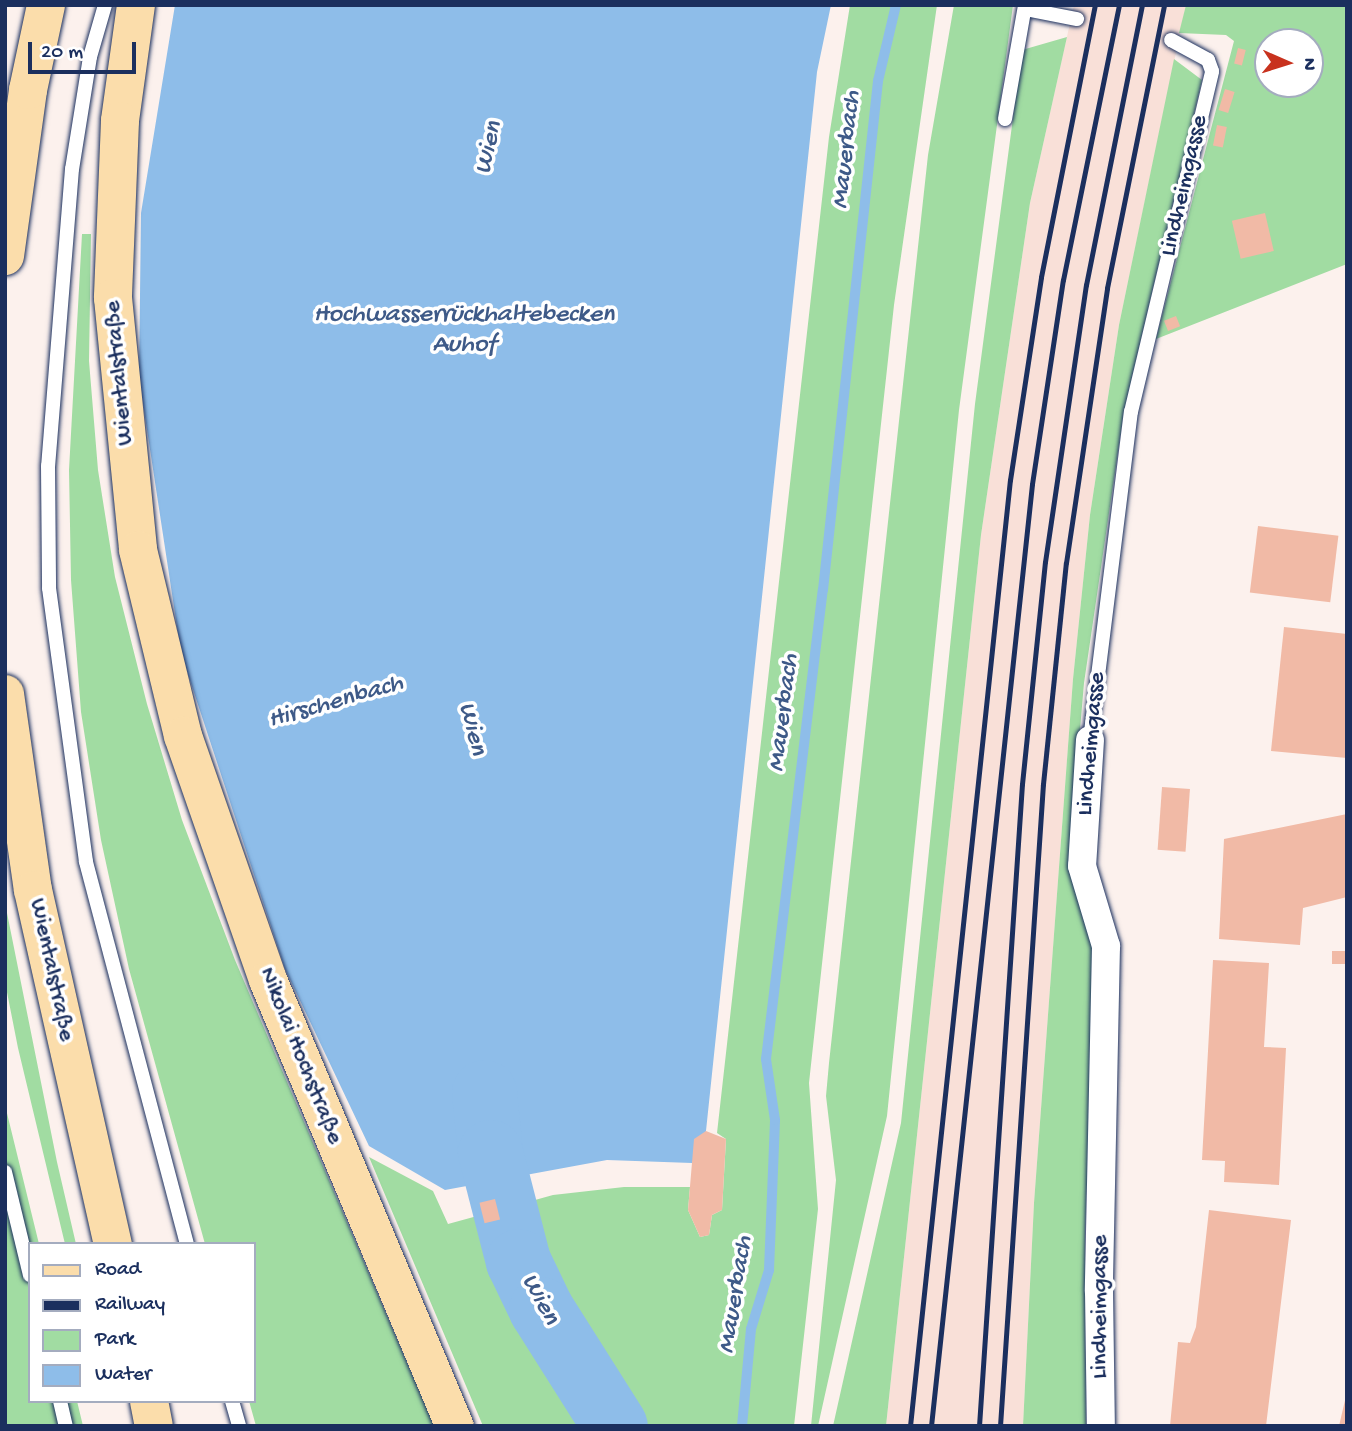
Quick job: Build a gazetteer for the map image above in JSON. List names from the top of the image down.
{
  "streets": {
    "main road": ["Wientalstraße", "Nikolai Hochstraße"],
    "street": ["Lindheimgasse"]
  },
  "crossings": [
    ["Wientalstraße", "Nikolai Hochstraße"]
  ],
  "water": [
    "Wien",
    "Mauerbach",
    "Hochwasserrückhaltebecken Auhof",
    "Hirschenbach"
  ],
  "legend": [
    "Road",
    "Railway",
    "Park",
    "Water"
  ],
  "scale_bar": "20 m",
  "north": "right"
}
